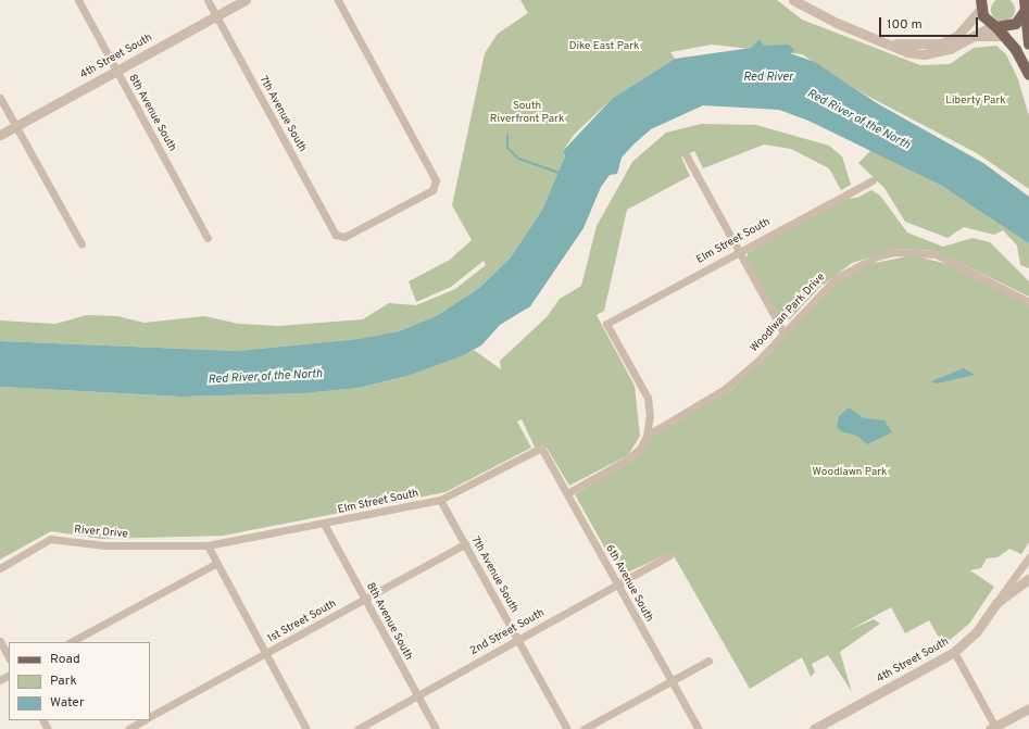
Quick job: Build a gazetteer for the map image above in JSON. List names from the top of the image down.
{
  "streets": {
    "street": [
      "4th Street South",
      "8th Avenue South",
      "7th Avenue South",
      "Elm Street South",
      "Woodlwan Park Drive",
      "River Drive",
      "6th Avenue South",
      "1st Street South",
      "2nd Street South"
    ]
  },
  "crossings": [
    ["4th Street South", "8th Avenue South"],
    ["4th Street South", "7th Avenue South"],
    ["8th Avenue South", "Elm Street South"],
    ["8th Avenue South", "1st Street South"],
    ["8th Avenue South", "2nd Street South"],
    ["7th Avenue South", "Elm Street South"],
    ["7th Avenue South", "1st Street South"],
    ["7th Avenue South", "2nd Street South"],
    ["Elm Street South", "Woodlwan Park Drive"],
    ["Elm Street South", "River Drive"],
    ["Elm Street South", "6th Avenue South"],
    ["6th Avenue South", "2nd Street South"]
  ],
  "water": ["Red River", "Red River of the North"],
  "parks": [
    "Dike East Park",
    "Liberty Park",
    "South Riverfront Park",
    "Woodlawn Park"
  ],
  "legend": ["Road", "Park", "Water"],
  "scale_bar": "100 m"
}
